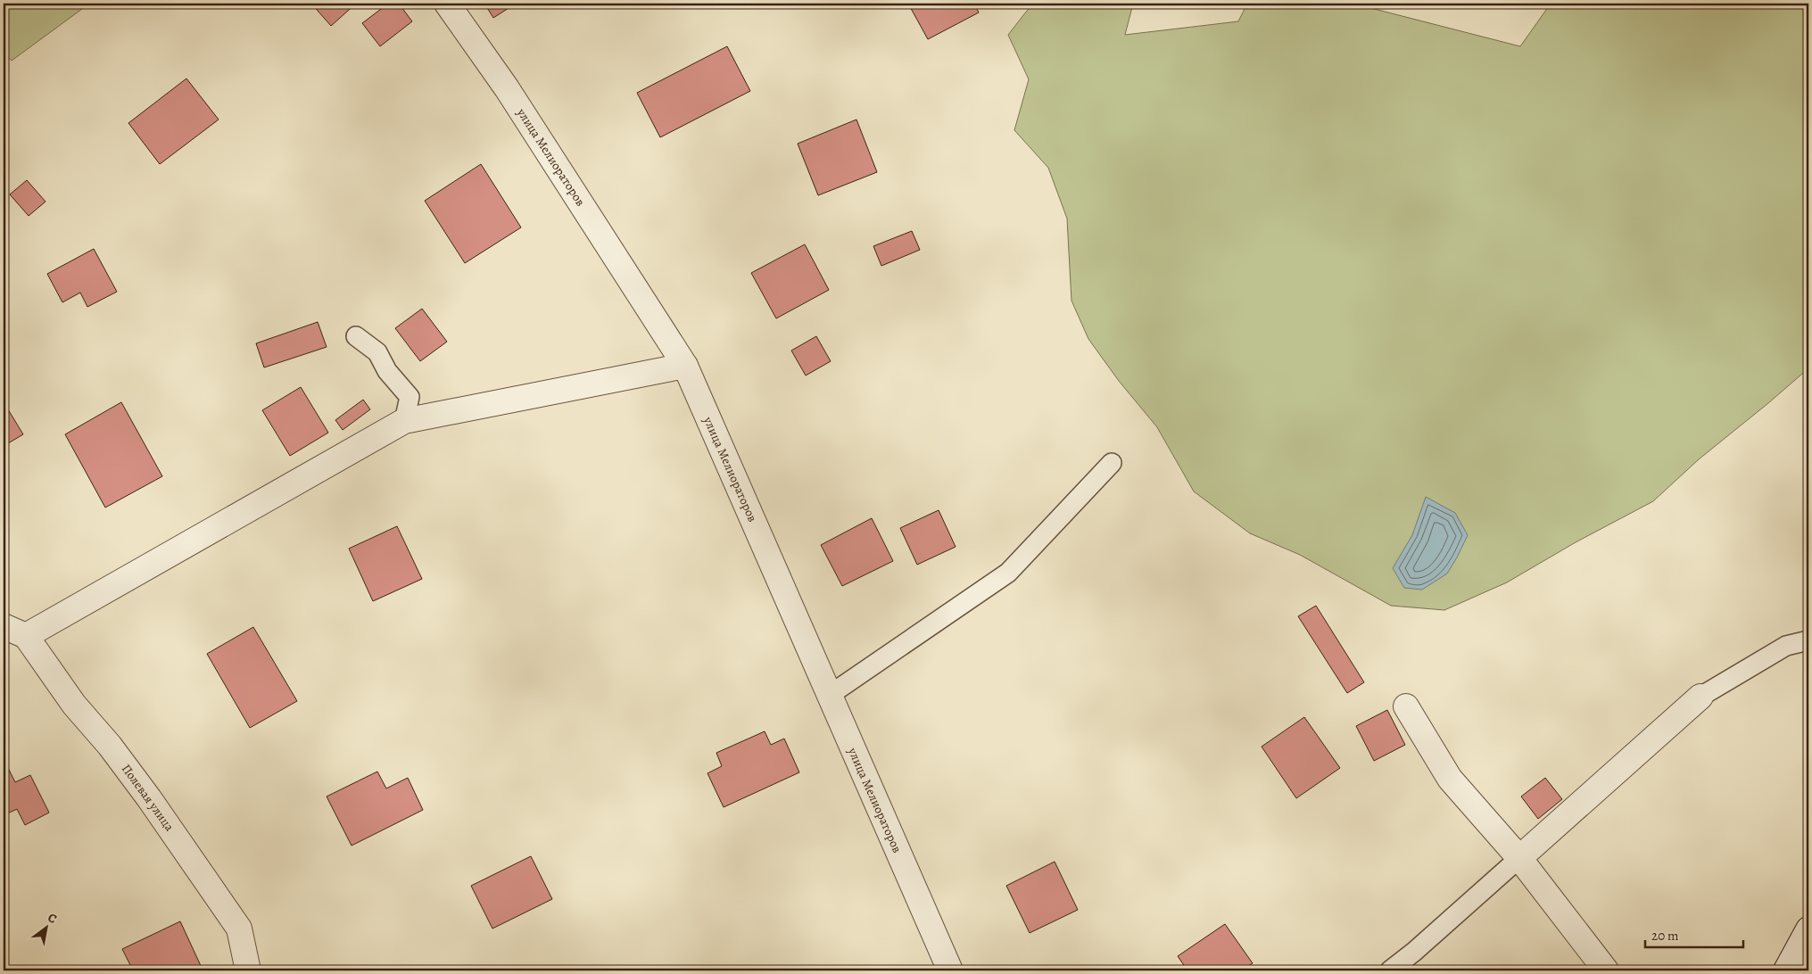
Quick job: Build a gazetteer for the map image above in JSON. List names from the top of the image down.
{
  "streets": {
    "street": ["улица Мелиораторов", "Полевая улица"]
  },
  "scale_bar": "20 m",
  "north": "top right"
}
